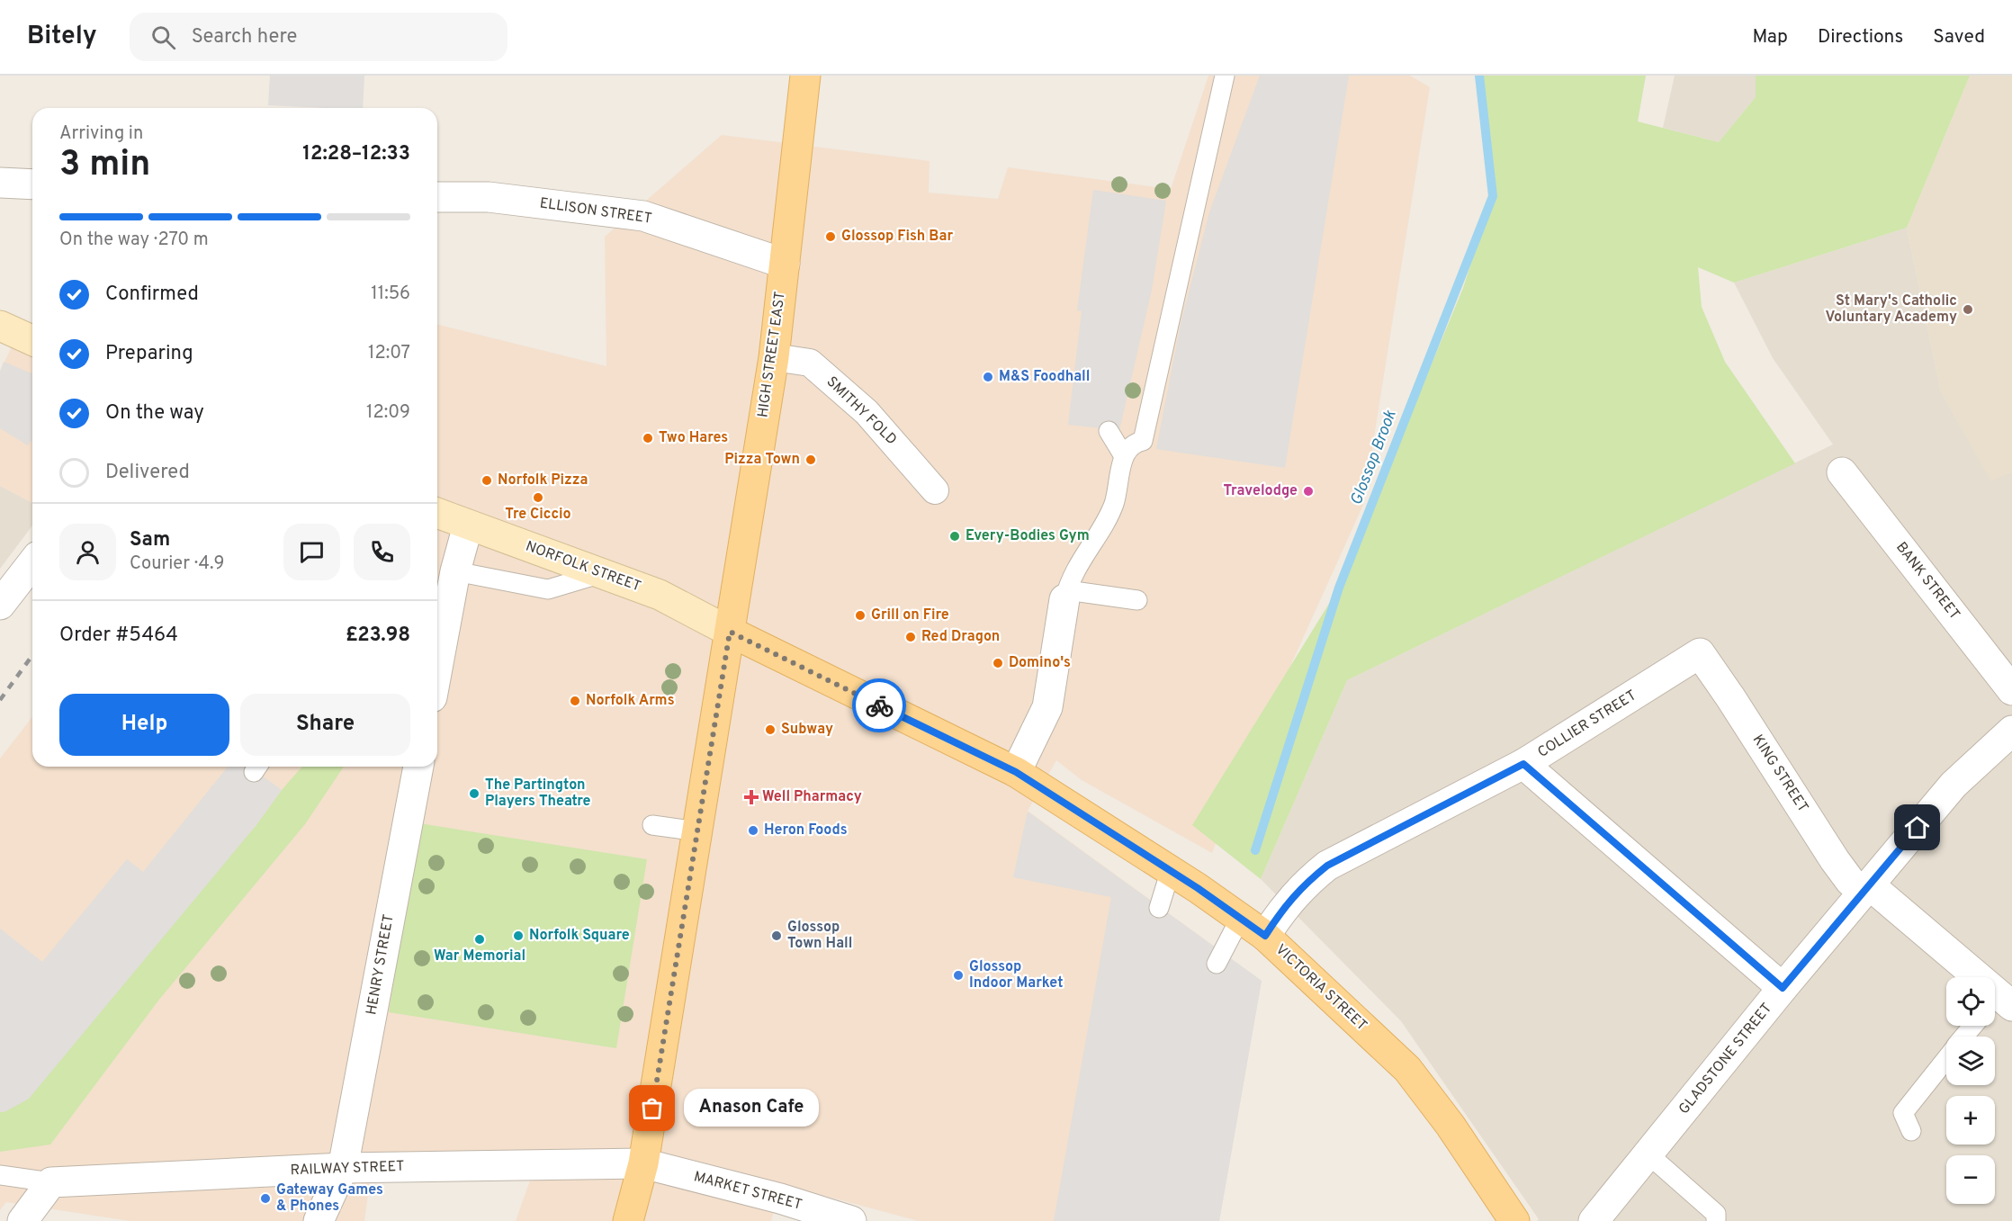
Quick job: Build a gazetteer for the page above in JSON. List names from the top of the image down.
{
  "streets": {
    "main road": ["HIGH STREET EAST", "NORFOLK STREET", "VICTORIA STREET"],
    "street": [
      "ELLISON STREET",
      "SMITHY FOLD",
      "BANK STREET",
      "COLLIER STREET",
      "KING STREET",
      "HENRY STREET",
      "GLADSTONE STREET",
      "RAILWAY STREET",
      "MARKET STREET"
    ]
  },
  "crossings": [
    ["ELLISON STREET", "HIGH STREET EAST"],
    ["HIGH STREET EAST", "SMITHY FOLD"],
    ["HIGH STREET EAST", "NORFOLK STREET"],
    ["HIGH STREET EAST", "VICTORIA STREET"],
    ["HIGH STREET EAST", "RAILWAY STREET"],
    ["HIGH STREET EAST", "MARKET STREET"],
    ["NORFOLK STREET", "VICTORIA STREET"],
    ["COLLIER STREET", "KING STREET"],
    ["COLLIER STREET", "VICTORIA STREET"],
    ["KING STREET", "GLADSTONE STREET"],
    ["HENRY STREET", "RAILWAY STREET"],
    ["RAILWAY STREET", "MARKET STREET"]
  ],
  "water": ["Glossop Brook"],
  "places": {
    "other": [
      "Glossop Fish Bar",
      "St Mary's Catholic Voluntary Academy",
      "M&S Foodhall",
      "Two Hares",
      "Pizza Town",
      "Norfolk Pizza",
      "Travelodge",
      "Tre Ciccio",
      "Every-Bodies Gym",
      "Grill on Fire",
      "Red Dragon",
      "Domino's",
      "Norfolk Arms",
      "Subway",
      "The Partington Players Theatre",
      "Heron Foods",
      "Norfolk Square",
      "Glossop Town Hall",
      "War Memorial",
      "Glossop Indoor Market",
      "Anason Cafe",
      "Gateway Games & Phones"
    ],
    "health": ["Well Pharmacy"]
  },
  "page": {
    "header": "Bitely",
    "search": "Search here",
    "nav": ["Map", "Directions", "Saved"],
    "heading": ["3 min", "Arriving in", "12:28–12:33"],
    "panel": [
      "Sam",
      "Courier · 4.9",
      "Order #5464",
      "£23.98"
    ],
    "bar": "On the way · 270 m",
    "list": [
      ["Confirmed", "11:56"],
      ["Preparing", "12:07"],
      ["On the way", "12:09"],
      "Delivered"
    ],
    "buttons": ["Help", "Share"],
    "map_buttons": ["+", "−"],
    "bubble": "Anason Cafe"
  }
}
